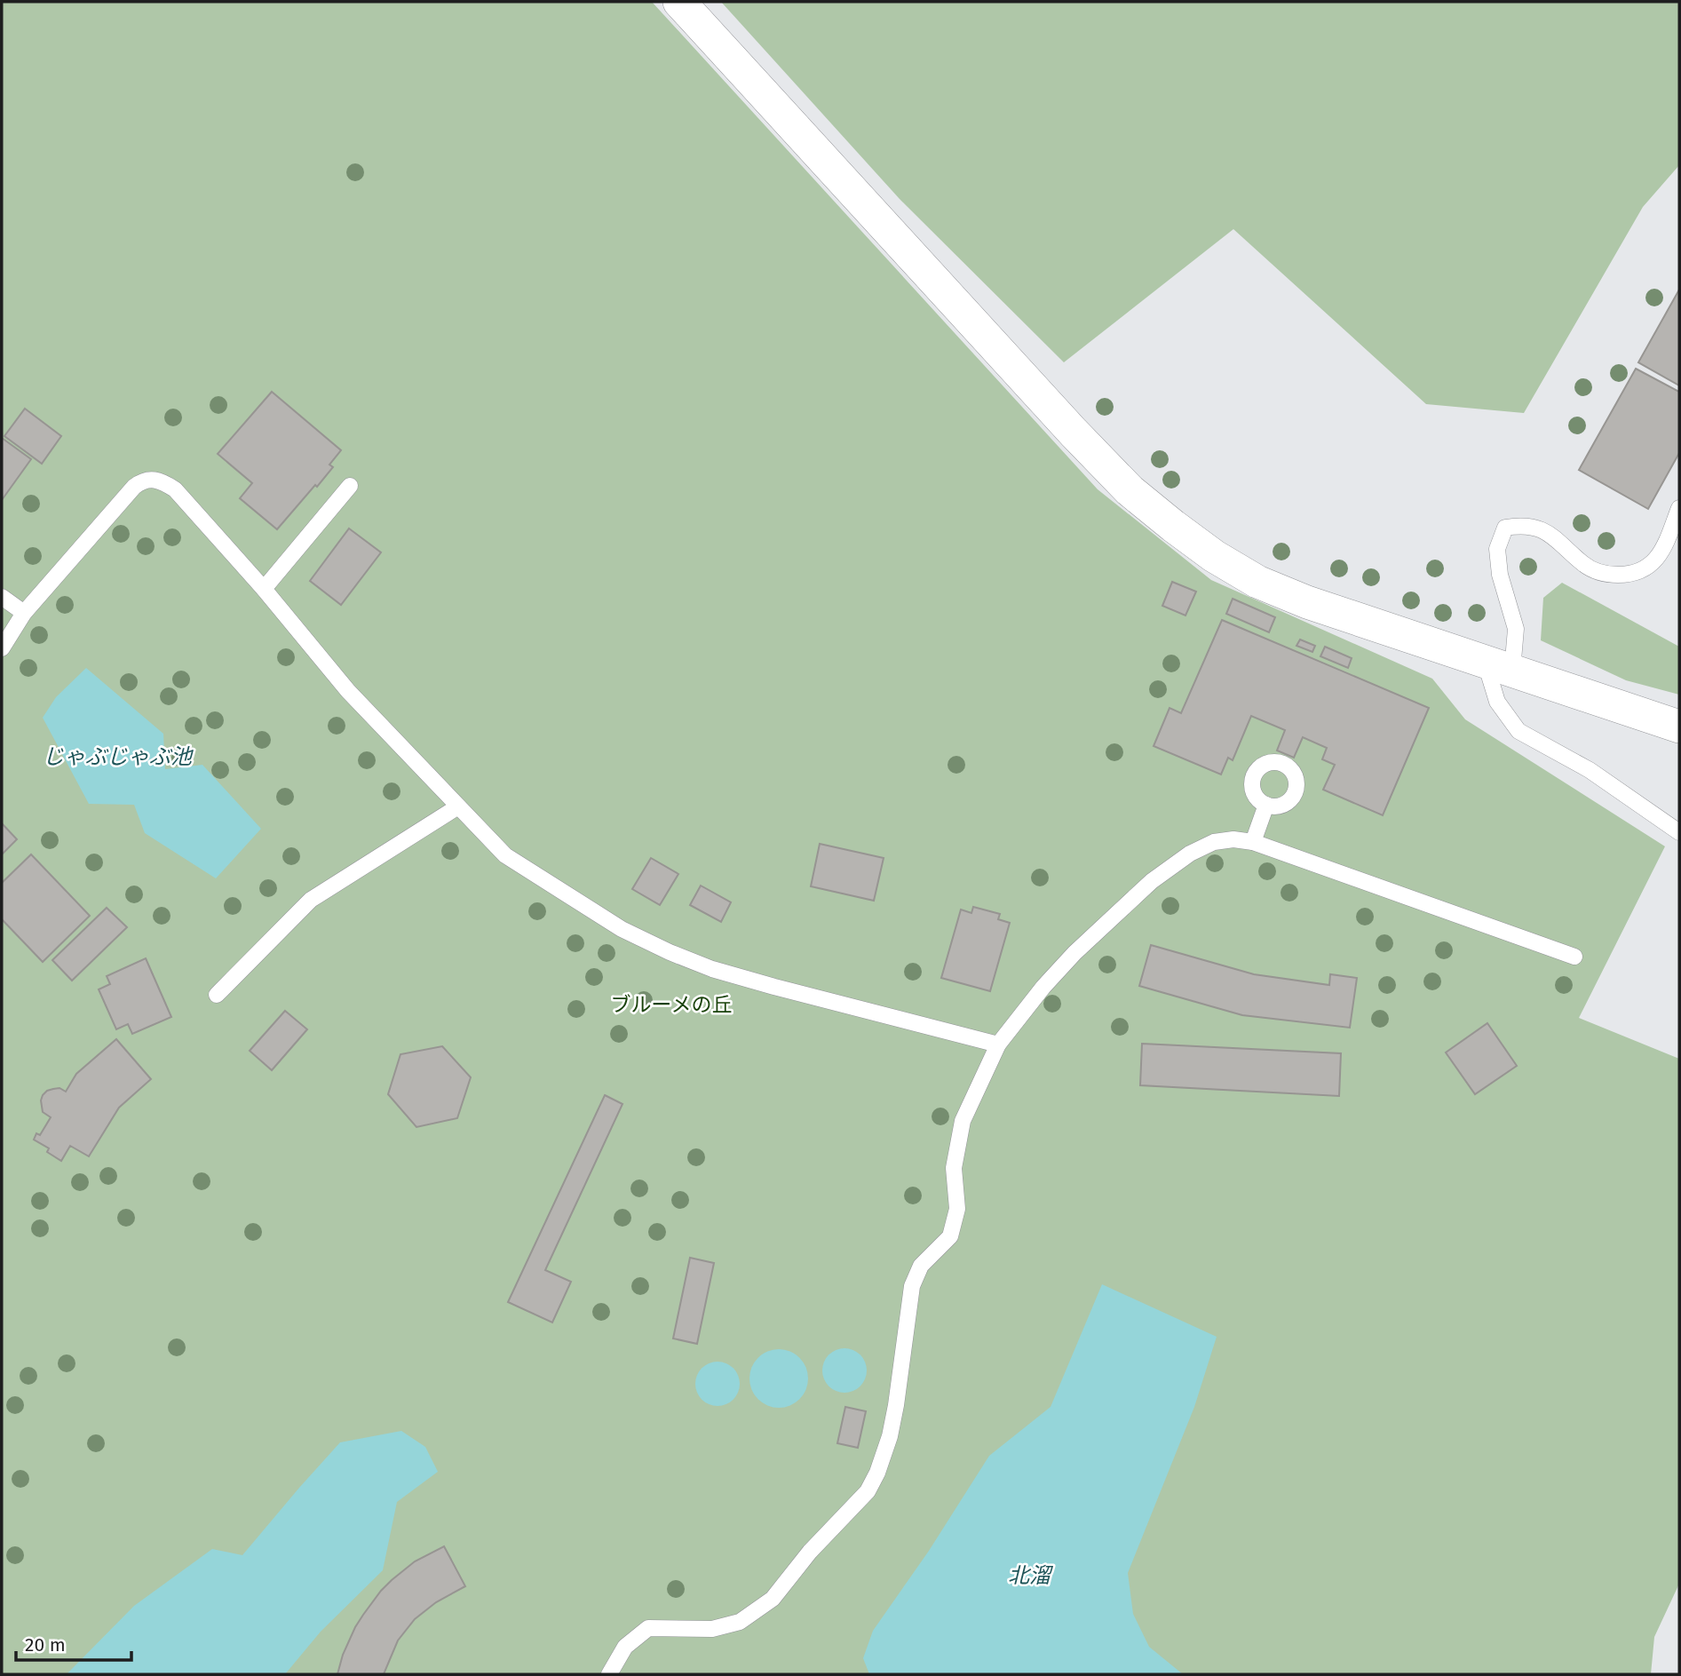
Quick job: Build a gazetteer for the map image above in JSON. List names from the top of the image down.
{
  "water": ["じゃぶじゃぶ池", "北溜"],
  "parks": ["ブルーメの丘"],
  "scale_bar": "20 m"
}
